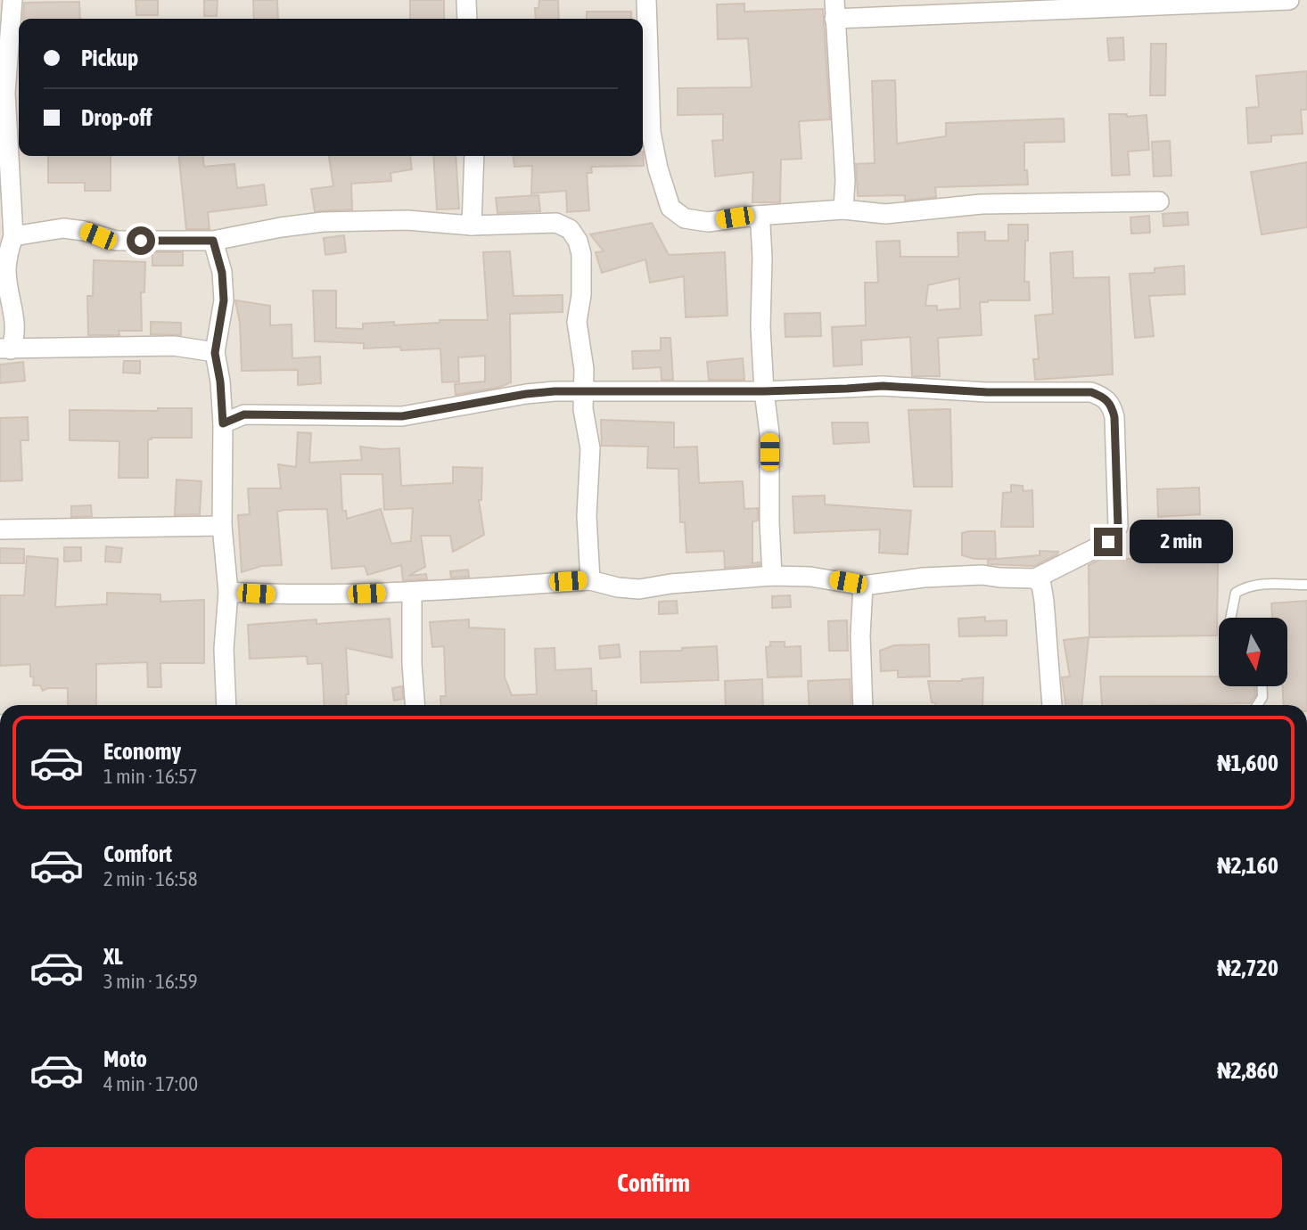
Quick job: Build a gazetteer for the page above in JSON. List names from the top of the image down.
{
  "north": "bottom",
  "page": {
    "banner": ["Pickup", "Drop-off"],
    "bubble": "2 min",
    "list": [
      {
        "name": "Economy",
        "note": "1 min · 16:57",
        "value": "₦1,600"
      },
      {
        "name": "Comfort",
        "note": "2 min · 16:58",
        "value": "₦2,160"
      },
      {
        "name": "XL",
        "note": "3 min · 16:59",
        "value": "₦2,720"
      },
      {
        "name": "Moto",
        "note": "4 min · 17:00",
        "value": "₦2,860"
      }
    ],
    "buttons": "Confirm"
  }
}
